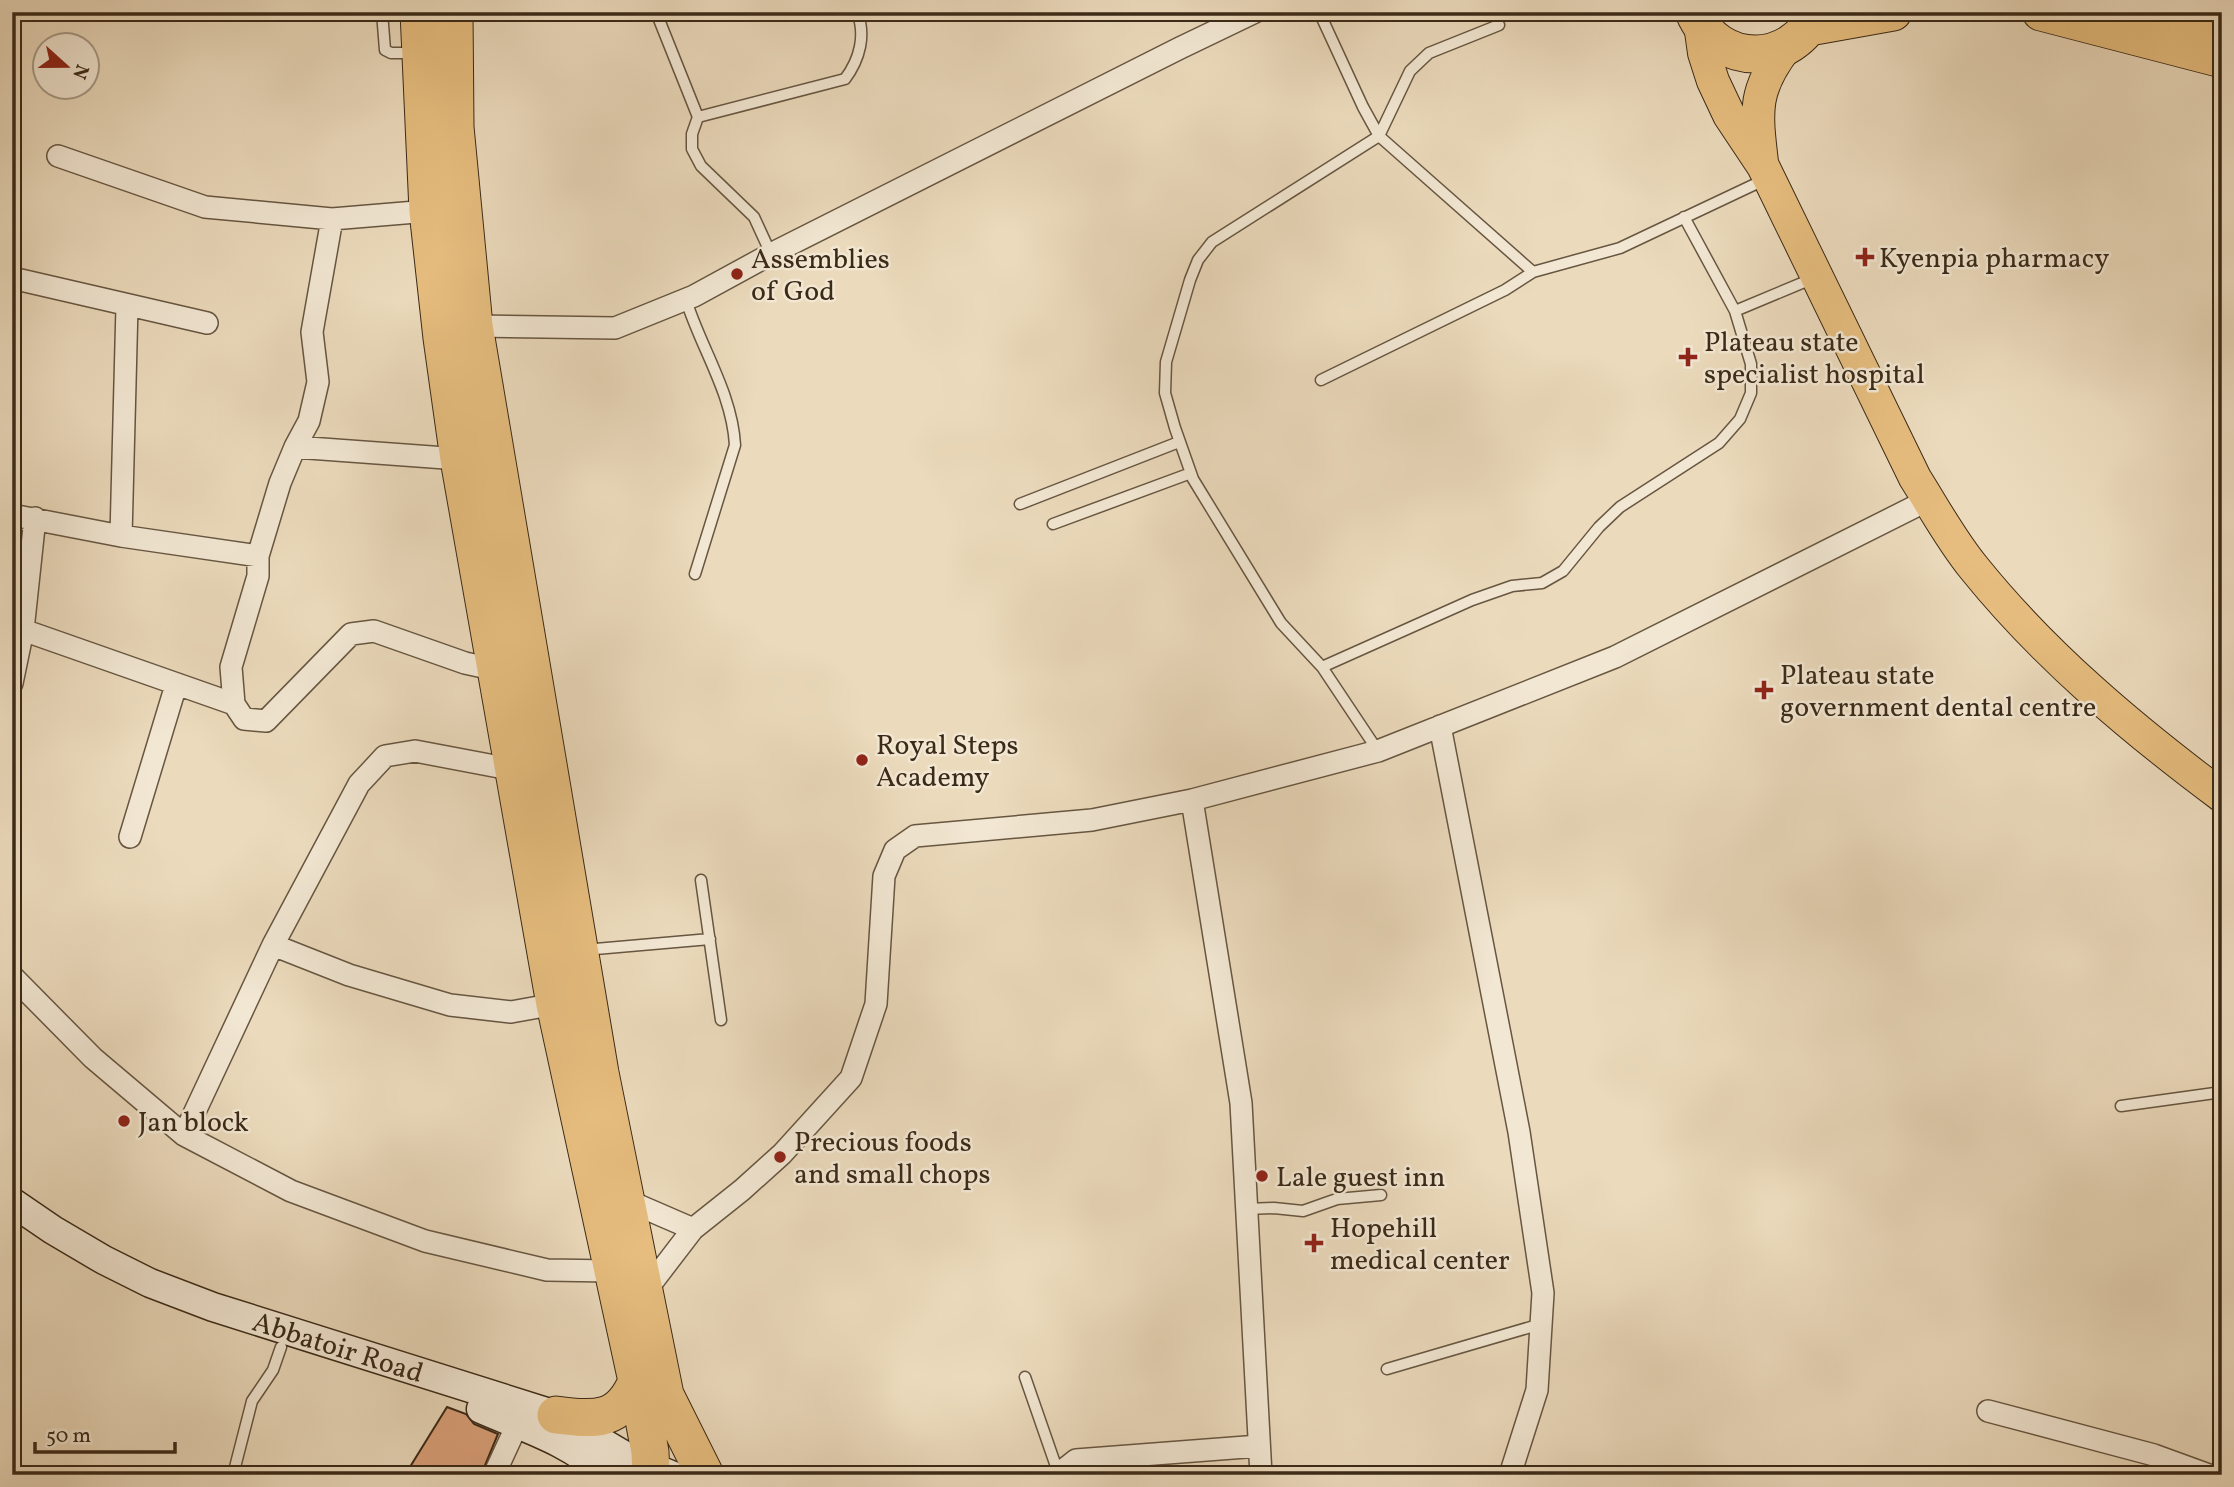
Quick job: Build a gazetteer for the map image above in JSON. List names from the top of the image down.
{
  "streets": {
    "street": ["Abbatoir Road"]
  },
  "places": {
    "health": [
      "Kyenpia pharmacy",
      "Plateau state specialist hospital",
      "Plateau state government dental centre",
      "Hopehill medical center"
    ],
    "other": [
      "Assemblies of God",
      "Royal Steps Academy",
      "Jan block",
      "Precious foods and small chops",
      "Lale guest inn"
    ]
  },
  "scale_bar": "50 m",
  "north": "right"
}
